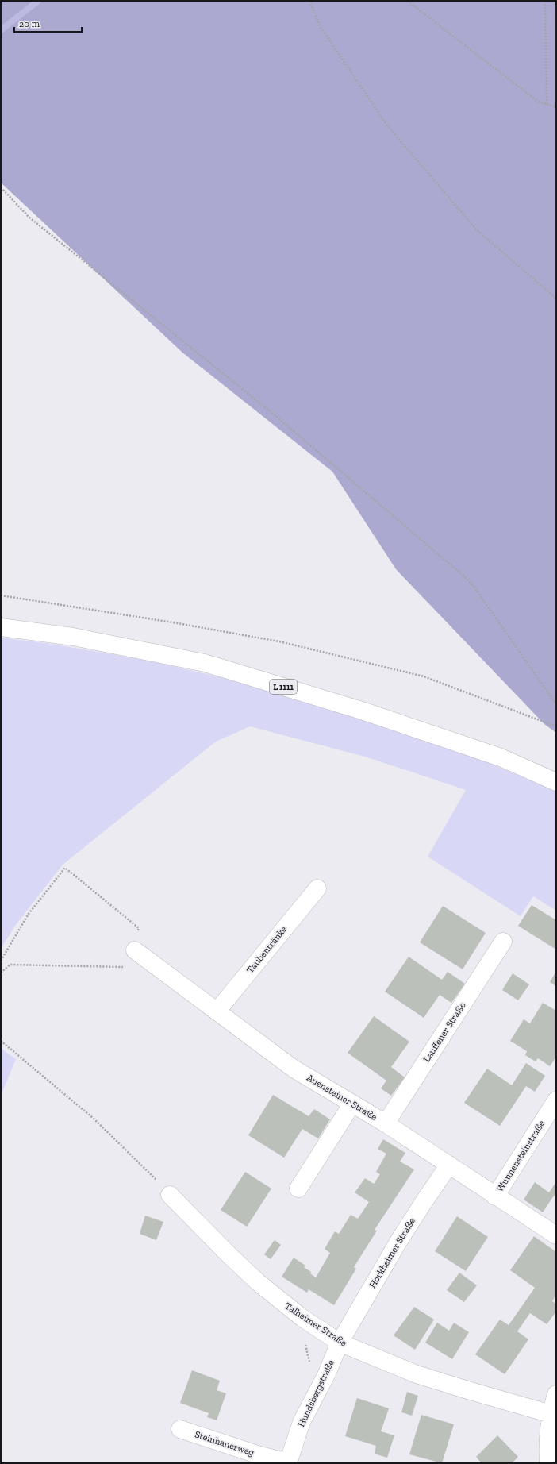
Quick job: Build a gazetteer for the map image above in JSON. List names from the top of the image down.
{
  "streets": {
    "street": [
      "L 1111",
      "Taubentränke",
      "Lauffener Straße",
      "Auensteiner Straße",
      "Wunnensteinstraße",
      "Horkheimer Straße",
      "Talheimer Straße",
      "Hundsbergstraße",
      "Steinhauerweg"
    ]
  },
  "crossings": [
    ["Taubentränke", "Auensteiner Straße"],
    ["Lauffener Straße", "Auensteiner Straße"],
    ["Auensteiner Straße", "Wunnensteinstraße"],
    ["Auensteiner Straße", "Horkheimer Straße"],
    ["Horkheimer Straße", "Talheimer Straße"],
    ["Horkheimer Straße", "Hundsbergstraße"],
    ["Talheimer Straße", "Hundsbergstraße"],
    ["Hundsbergstraße", "Steinhauerweg"]
  ],
  "scale_bar": "20 m"
}
